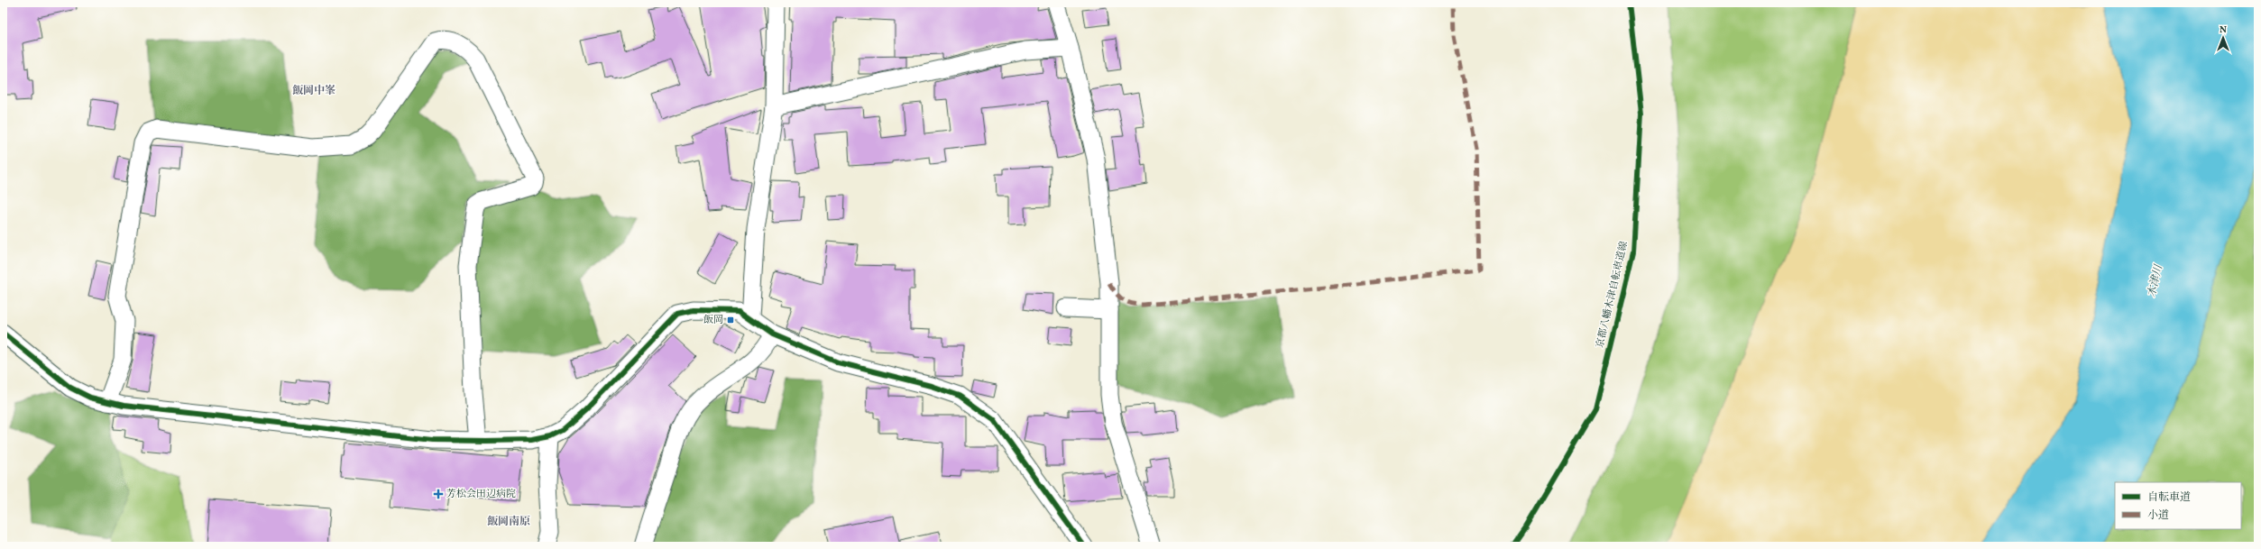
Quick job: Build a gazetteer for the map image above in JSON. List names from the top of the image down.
{
  "streets": {
    "cycle path": ["京都八幡木津自転車道線"]
  },
  "districts": ["飯岡中峯", "飯岡南原"],
  "water": ["木津川"],
  "places": {
    "transit": ["飯岡"],
    "health": ["芳松会田辺病院"]
  },
  "legend": ["自転車道", "小道"],
  "north": "top"
}
